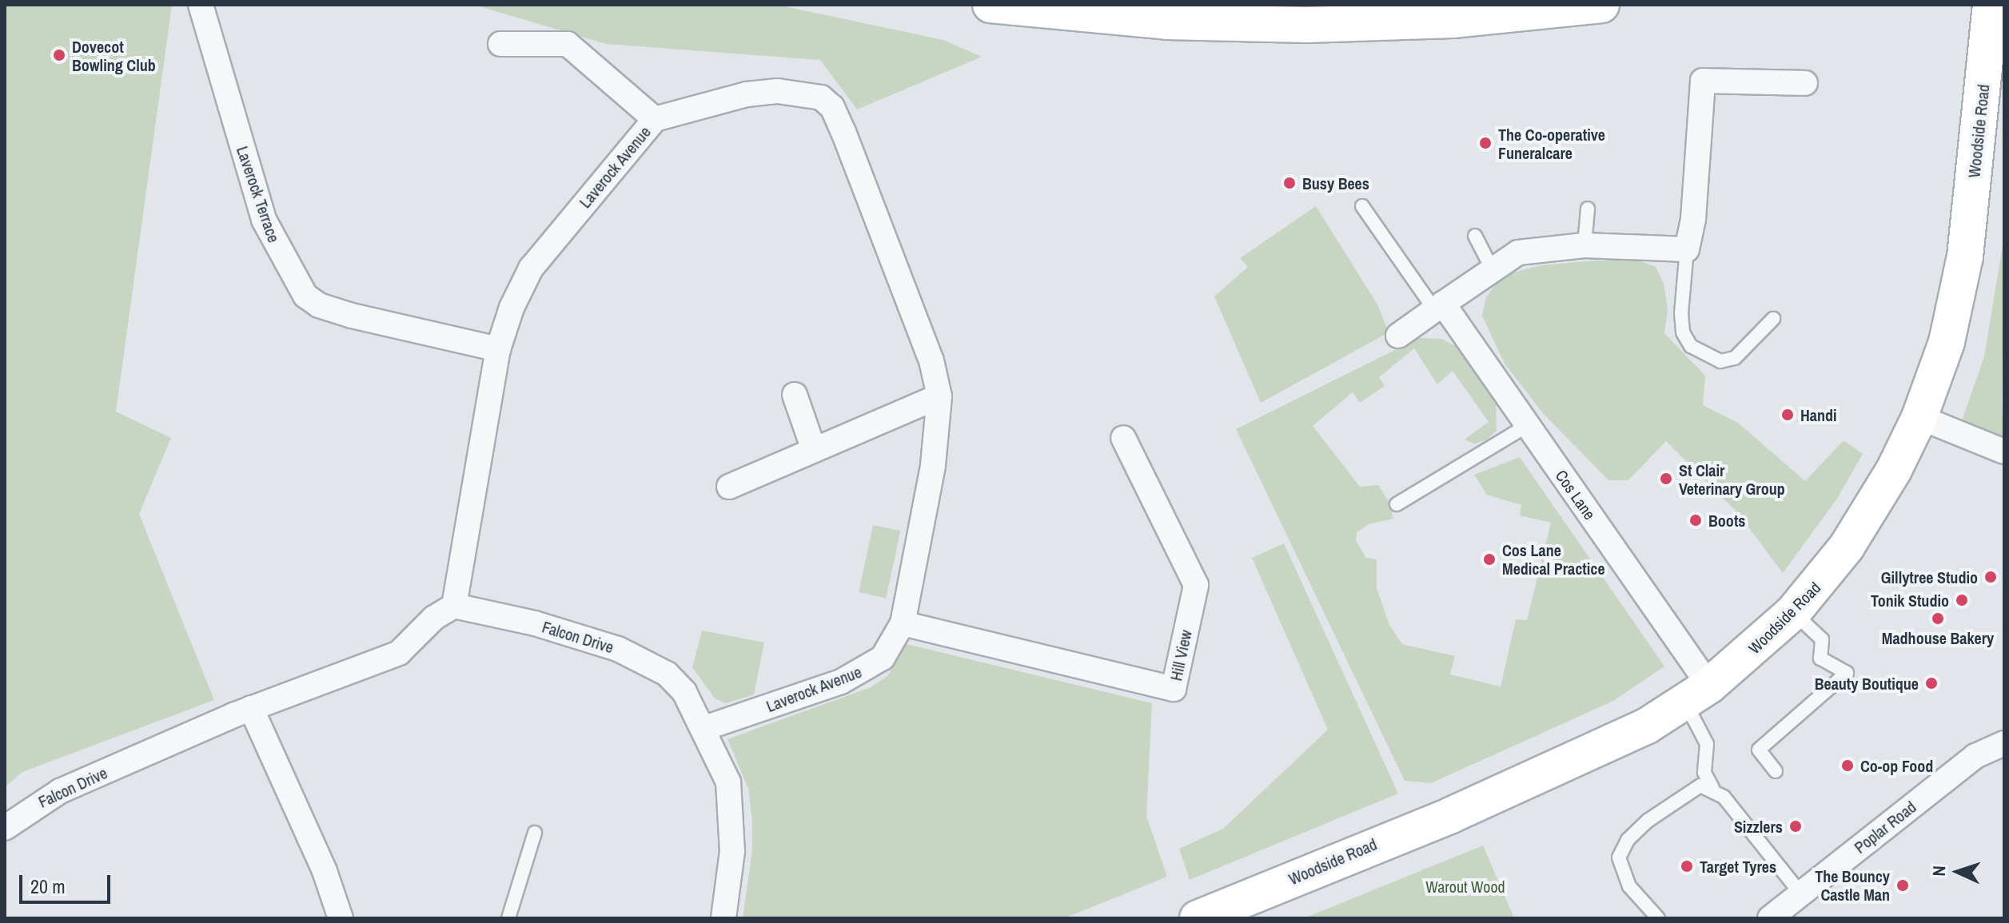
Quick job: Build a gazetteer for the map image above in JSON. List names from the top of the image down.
{
  "streets": {
    "main road": ["Woodside Road"],
    "street": [
      "Laverock Avenue",
      "Laverock Terrace",
      "Cos Lane",
      "Falcon Drive",
      "Hill View",
      "Poplar Road"
    ]
  },
  "crossings": [
    ["Woodside Road", "Cos Lane"],
    ["Laverock Avenue", "Laverock Terrace"],
    ["Laverock Avenue", "Falcon Drive"],
    ["Laverock Avenue", "Hill View"]
  ],
  "parks": ["Warout Wood"],
  "places": [
    "Dovecot Bowling Club",
    "The Co-operative Funeralcare",
    "Busy Bees",
    "Handi",
    "St Clair Veterinary Group",
    "Boots",
    "Cos Lane Medical Practice",
    "Gillytree Studio",
    "Tonik Studio",
    "Madhouse Bakery",
    "Beauty Boutique",
    "Co-op Food",
    "Sizzlers",
    "Target Tyres",
    "The Bouncy Castle Man"
  ],
  "scale_bar": "20 m",
  "north": "left"
}
